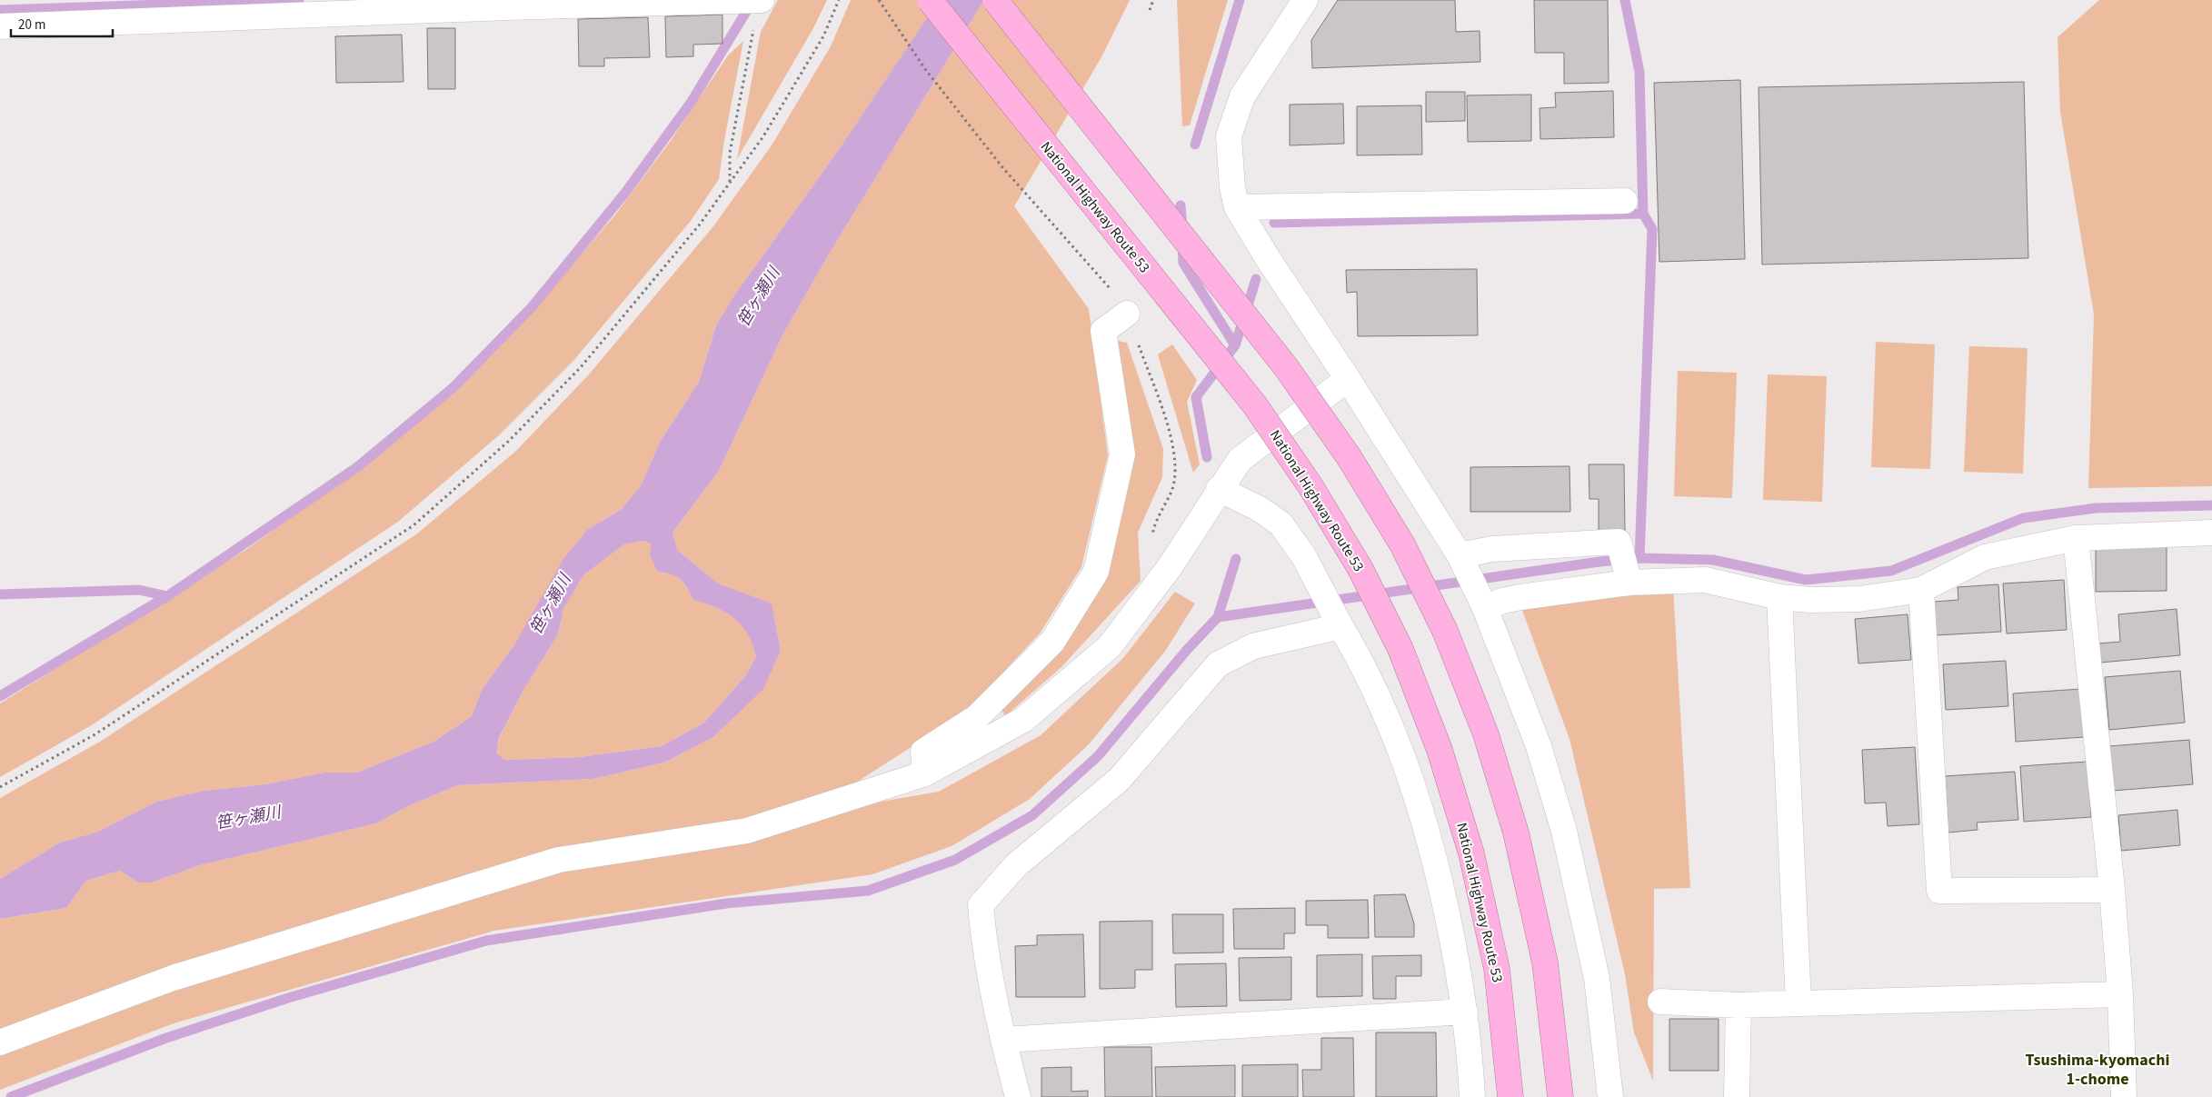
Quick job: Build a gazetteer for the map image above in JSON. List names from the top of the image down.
{
  "streets": {
    "highway": ["National Highway Route 53"]
  },
  "districts": ["Tsushima-kyomachi 1-chome"],
  "water": ["笹ヶ瀬川"],
  "scale_bar": "20 m"
}
